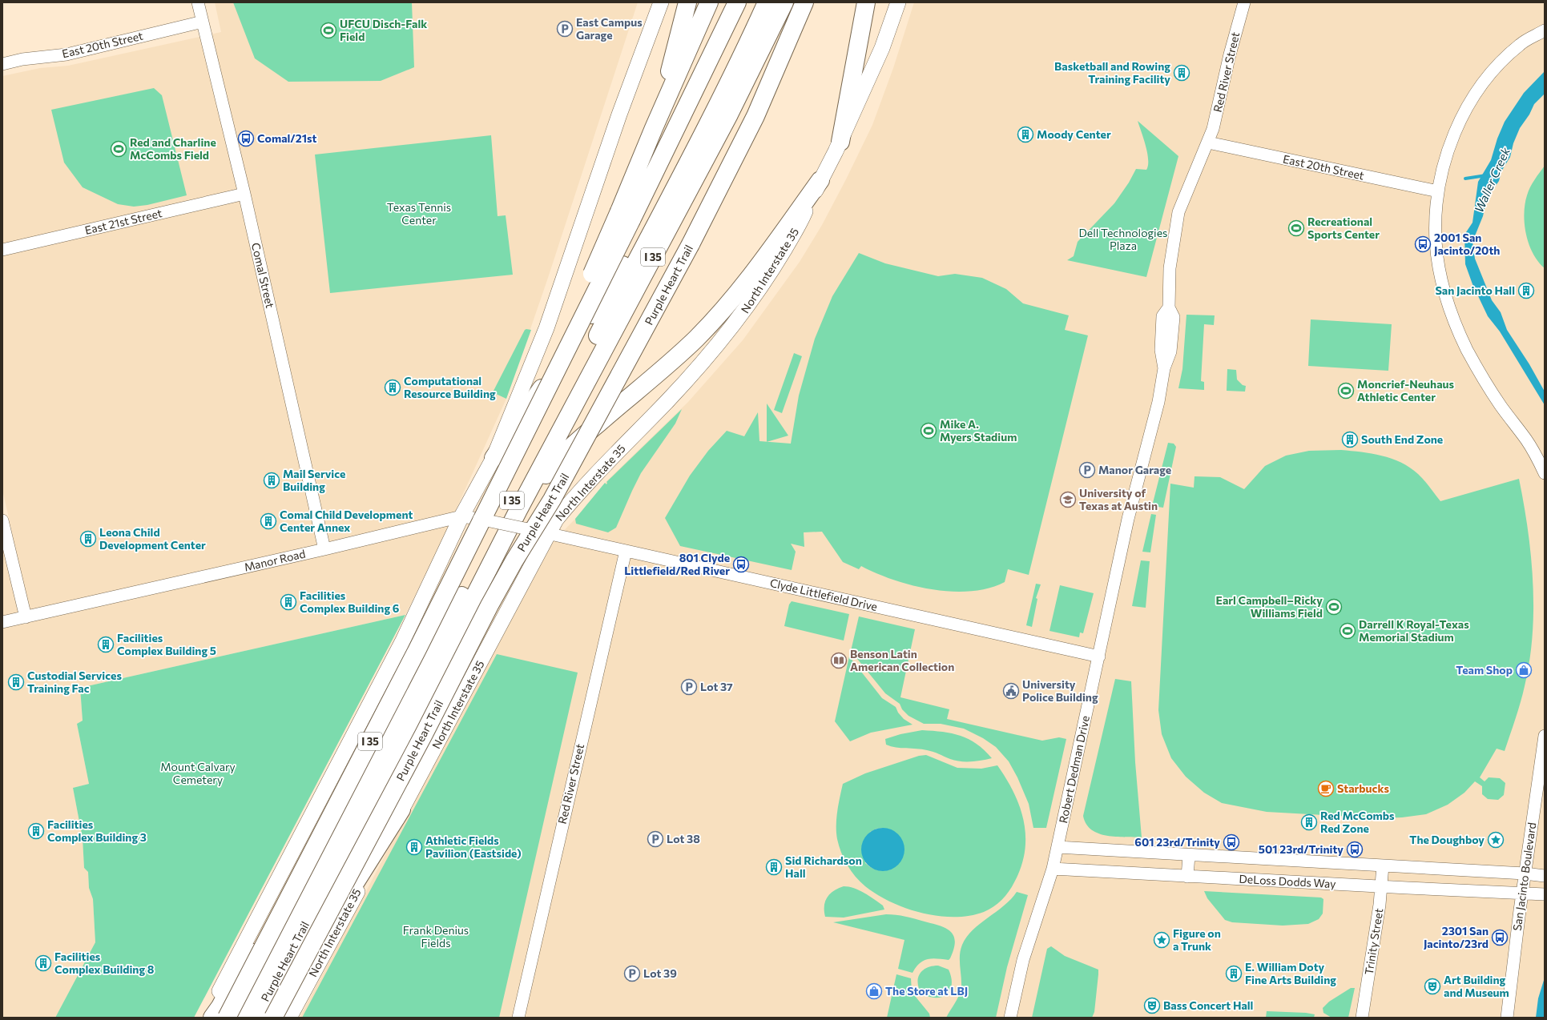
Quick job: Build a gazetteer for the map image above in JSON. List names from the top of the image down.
{
  "streets": {
    "highway": ["I 35", "Purple Heart Trail"],
    "main road": ["North Interstate 35"],
    "street": [
      "East 20th Street",
      "Red River Street",
      "East 21st Street",
      "Comal Street",
      "Manor Road",
      "Clyde Littlefield Drive",
      "Robert Dedman Drive",
      "San Jacinto Boulevard",
      "DeLoss Dodds Way",
      "Trinity Street"
    ]
  },
  "crossings": [
    ["East 20th Street", "Red River Street"],
    ["East 20th Street", "Comal Street"],
    ["East 20th Street", "Robert Dedman Drive"],
    ["Red River Street", "Clyde Littlefield Drive"],
    ["Red River Street", "Robert Dedman Drive"],
    ["East 21st Street", "Comal Street"],
    ["North Interstate 35", "Manor Road"],
    ["North Interstate 35", "Clyde Littlefield Drive"],
    ["Comal Street", "Manor Road"],
    ["Manor Road", "Clyde Littlefield Drive"],
    ["Clyde Littlefield Drive", "Robert Dedman Drive"],
    ["Robert Dedman Drive", "DeLoss Dodds Way"],
    ["San Jacinto Boulevard", "DeLoss Dodds Way"],
    ["DeLoss Dodds Way", "Trinity Street"]
  ],
  "water": ["Waller Creek"],
  "parks": [
    "Texas Tennis Center",
    "Dell Technologies Plaza",
    "Mount Calvary Cemetery",
    "Frank Denius Fields"
  ],
  "places": {
    "parking": [
      "East Campus Garage",
      "Manor Garage",
      "Lot 37",
      "Lot 38",
      "Lot 39"
    ],
    "sports": [
      "UFCU Disch-Falk Field",
      "Red and Charline McCombs Field",
      "Recreational Sports Center",
      "Moncrief-Neuhaus Athletic Center",
      "Mike A. Myers Stadium",
      "Earl Campbell–Ricky Williams Field",
      "Darrell K Royal-Texas Memorial Stadium"
    ],
    "building": [
      "Basketball and Rowing Training Facility",
      "Moody Center",
      "San Jacinto Hall",
      "Computational Resource Building",
      "South End Zone",
      "Mail Service Building",
      "Comal Child Development Center Annex",
      "Leona Child Development Center",
      "Facilities Complex Building 6",
      "Facilities Complex Building 5",
      "Custodial Services Training Fac",
      "Red McCombs Red Zone",
      "Facilities Complex Building 3",
      "Athletic Fields Pavilion (Eastside)",
      "Sid Richardson Hall",
      "Facilities Complex Building 8",
      "E. William Doty Fine Arts Building"
    ],
    "bus stop": [
      "Comal/21st",
      "2001 San Jacinto/20th",
      "801 Clyde Littlefield/Red River",
      "601 23rd/Trinity",
      "501 23rd/Trinity",
      "2301 San Jacinto/23rd"
    ],
    "school or university": ["University of Texas at Austin"],
    "library": ["Benson Latin American Collection"],
    "shop": ["Team Shop", "The Store at LBJ"],
    "public building": ["University Police Building"],
    "cafe": ["Starbucks"],
    "place": ["The Doughboy", "Figure on a Trunk"],
    "theatre": ["Art Building and Museum", "Bass Concert Hall"]
  }
}
